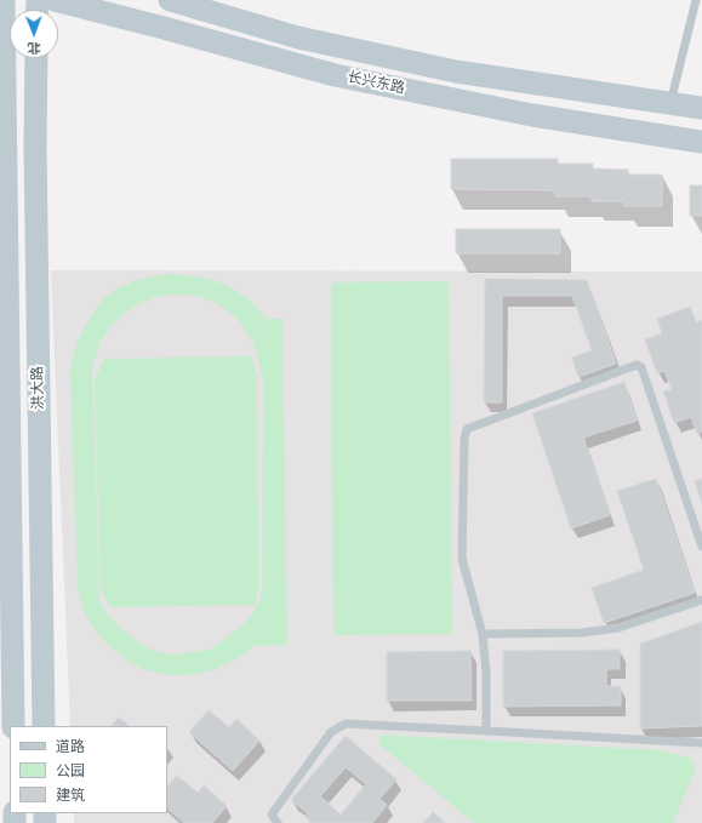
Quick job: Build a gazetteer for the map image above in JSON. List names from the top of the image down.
{
  "streets": {
    "main road": ["长兴东路", "洪大路"]
  },
  "legend": ["道路", "公园", "建筑"],
  "north": "bottom"
}
